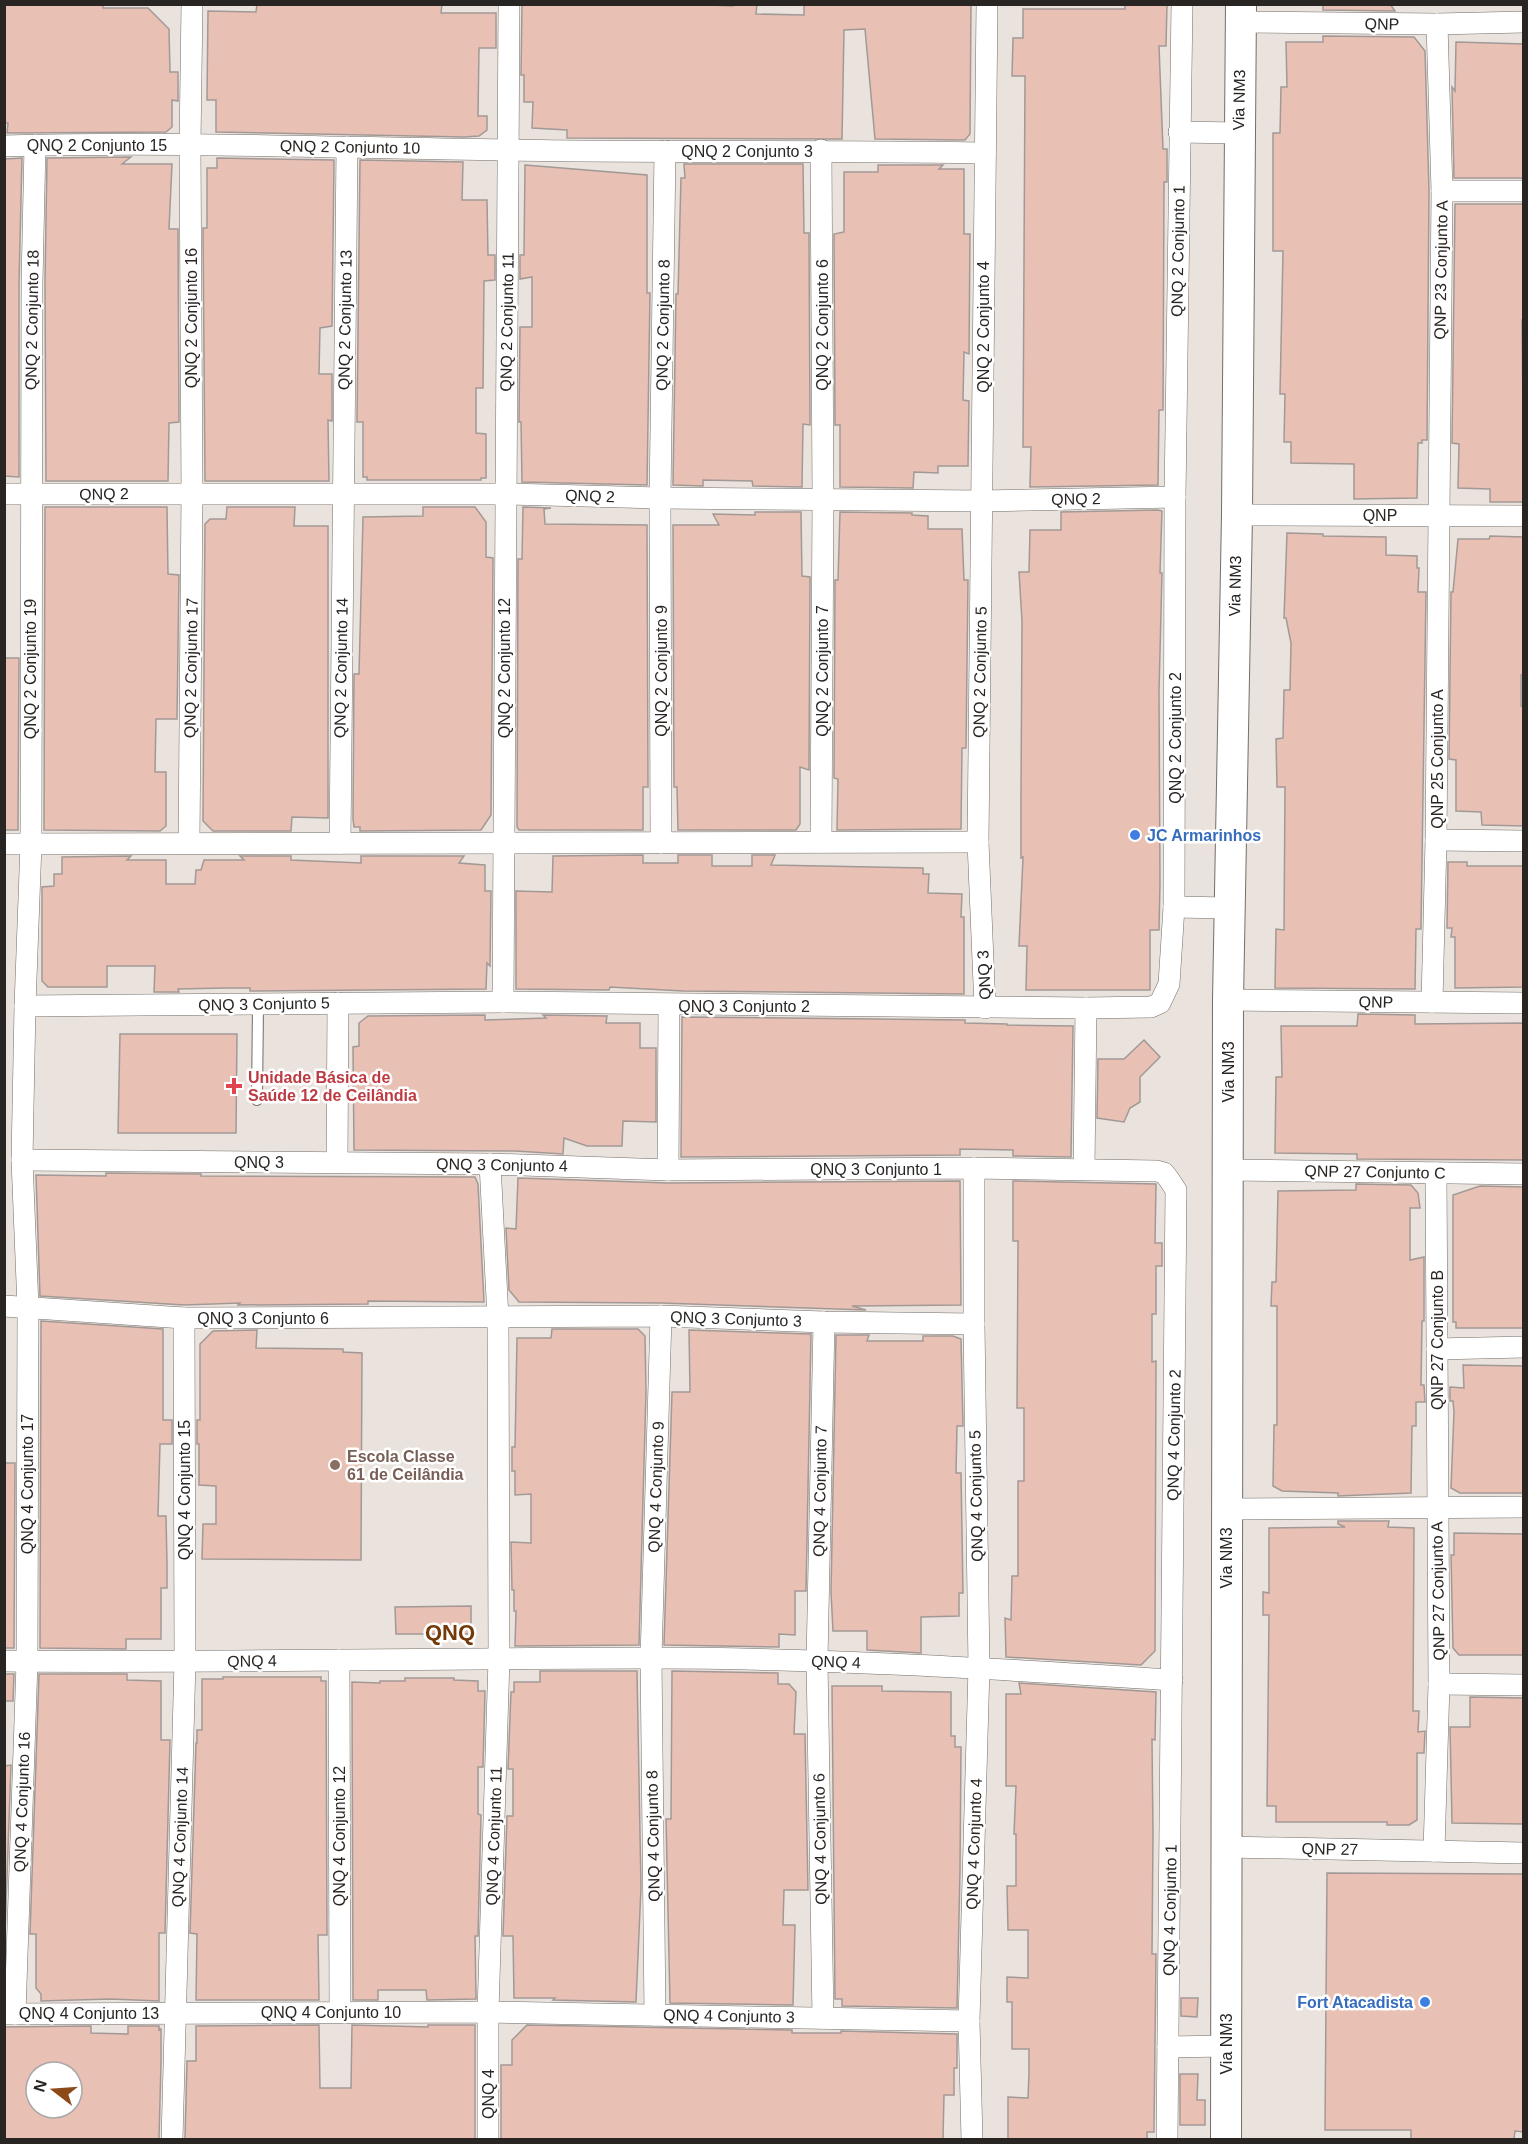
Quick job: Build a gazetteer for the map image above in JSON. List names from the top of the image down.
{
  "streets": {
    "main road": ["Via NM3"],
    "street": [
      "QNP",
      "QNQ 2 Conjunto 15",
      "QNQ 2 Conjunto 10",
      "QNQ 2 Conjunto 3",
      "QNQ 2 Conjunto 1",
      "QNP 23 Conjunto A",
      "QNQ 2 Conjunto 16",
      "QNQ 2 Conjunto 18",
      "QNQ 2 Conjunto 13",
      "QNQ 2 Conjunto 11",
      "QNQ 2 Conjunto 8",
      "QNQ 2 Conjunto 6",
      "QNQ 2 Conjunto 4",
      "QNQ 2",
      "QNQ 2 Conjunto 17",
      "QNQ 2 Conjunto 14",
      "QNQ 2 Conjunto 12",
      "QNQ 2 Conjunto 19",
      "QNQ 2 Conjunto 9",
      "QNQ 2 Conjunto 7",
      "QNQ 2 Conjunto 5",
      "QNQ 2 Conjunto 2",
      "QNP 25 Conjunto A",
      "QNQ 3",
      "QNQ 3 Conjunto 5",
      "QNQ 3 Conjunto 2",
      "QNQ 3 Conjunto 4",
      "QNQ 3 Conjunto 1",
      "QNP 27 Conjunto C",
      "QNQ 3 Conjunto 6",
      "QNQ 3 Conjunto 3",
      "QNP 27 Conjunto B",
      "QNQ 4 Conjunto 2",
      "QNQ 4 Conjunto 17",
      "QNQ 4 Conjunto 9",
      "QNQ 4 Conjunto 15",
      "QNQ 4 Conjunto 7",
      "QNQ 4 Conjunto 5",
      "QNP 27 Conjunto A",
      "QNQ 4",
      "QNQ 4 Conjunto 16",
      "QNQ 4 Conjunto 12",
      "QNQ 4 Conjunto 11",
      "QNQ 4 Conjunto 8",
      "QNQ 4 Conjunto 14",
      "QNQ 4 Conjunto 6",
      "QNQ 4 Conjunto 4",
      "QNP 27",
      "QNQ 4 Conjunto 1",
      "QNQ 4 Conjunto 10",
      "QNQ 4 Conjunto 13",
      "QNQ 4 Conjunto 3"
    ]
  },
  "crossings": [
    ["QNP", "Via NM3"],
    ["QNP", "QNP 23 Conjunto A"],
    ["QNP", "QNP 25 Conjunto A"],
    ["Via NM3", "QNP 27 Conjunto C"],
    ["Via NM3", "QNP 27 Conjunto A"],
    ["Via NM3", "QNP 27"],
    ["QNQ 2 Conjunto 15", "QNQ 2 Conjunto 10"],
    ["QNQ 2 Conjunto 15", "QNQ 2 Conjunto 16"],
    ["QNQ 2 Conjunto 15", "QNQ 2 Conjunto 18"],
    ["QNQ 2 Conjunto 10", "QNQ 2 Conjunto 3"],
    ["QNQ 2 Conjunto 10", "QNQ 2 Conjunto 16"],
    ["QNQ 2 Conjunto 10", "QNQ 2 Conjunto 13"],
    ["QNQ 2 Conjunto 10", "QNQ 2 Conjunto 11"],
    ["QNQ 2 Conjunto 3", "QNQ 2 Conjunto 11"],
    ["QNQ 2 Conjunto 3", "QNQ 2 Conjunto 8"],
    ["QNQ 2 Conjunto 3", "QNQ 2 Conjunto 6"],
    ["QNQ 2 Conjunto 3", "QNQ 2 Conjunto 4"],
    ["QNQ 2 Conjunto 1", "QNQ 2"],
    ["QNQ 2 Conjunto 1", "QNQ 2 Conjunto 2"],
    ["QNP 23 Conjunto A", "QNP 25 Conjunto A"],
    ["QNQ 2 Conjunto 16", "QNQ 2"],
    ["QNQ 2 Conjunto 16", "QNQ 2 Conjunto 17"],
    ["QNQ 2 Conjunto 18", "QNQ 2"],
    ["QNQ 2 Conjunto 18", "QNQ 2 Conjunto 19"],
    ["QNQ 2 Conjunto 13", "QNQ 2"],
    ["QNQ 2 Conjunto 13", "QNQ 2 Conjunto 14"],
    ["QNQ 2 Conjunto 11", "QNQ 2"],
    ["QNQ 2 Conjunto 11", "QNQ 2 Conjunto 12"],
    ["QNQ 2 Conjunto 8", "QNQ 2"],
    ["QNQ 2 Conjunto 8", "QNQ 2 Conjunto 9"],
    ["QNQ 2 Conjunto 6", "QNQ 2"],
    ["QNQ 2 Conjunto 6", "QNQ 2 Conjunto 7"],
    ["QNQ 2 Conjunto 4", "QNQ 2"],
    ["QNQ 2 Conjunto 4", "QNQ 2 Conjunto 5"],
    ["QNQ 2", "QNQ 2 Conjunto 17"],
    ["QNQ 2", "QNQ 2 Conjunto 14"],
    ["QNQ 2", "QNQ 2 Conjunto 12"],
    ["QNQ 2", "QNQ 2 Conjunto 19"],
    ["QNQ 2", "QNQ 2 Conjunto 9"],
    ["QNQ 2", "QNQ 2 Conjunto 7"],
    ["QNQ 2", "QNQ 2 Conjunto 5"],
    ["QNQ 2", "QNQ 2 Conjunto 2"],
    ["QNQ 2 Conjunto 5", "QNQ 3"],
    ["QNQ 2 Conjunto 2", "QNQ 3"],
    ["QNQ 3", "QNQ 3 Conjunto 2"],
    ["QNQ 3", "QNQ 3 Conjunto 4"],
    ["QNQ 3 Conjunto 5", "QNQ 3 Conjunto 2"],
    ["QNQ 3 Conjunto 4", "QNQ 3 Conjunto 1"],
    ["QNQ 3 Conjunto 1", "QNQ 4 Conjunto 2"],
    ["QNP 27 Conjunto C", "QNP 27 Conjunto B"],
    ["QNQ 3 Conjunto 6", "QNQ 3 Conjunto 3"],
    ["QNQ 3 Conjunto 6", "QNQ 4 Conjunto 17"],
    ["QNQ 3 Conjunto 6", "QNQ 4 Conjunto 15"],
    ["QNQ 3 Conjunto 3", "QNQ 4 Conjunto 9"],
    ["QNQ 3 Conjunto 3", "QNQ 4 Conjunto 7"],
    ["QNQ 3 Conjunto 3", "QNQ 4 Conjunto 5"],
    ["QNP 27 Conjunto B", "QNP 27 Conjunto A"],
    ["QNQ 4 Conjunto 2", "QNQ 4"],
    ["QNQ 4 Conjunto 2", "QNQ 4 Conjunto 1"],
    ["QNQ 4 Conjunto 17", "QNQ 4"],
    ["QNQ 4 Conjunto 17", "QNQ 4 Conjunto 16"],
    ["QNQ 4 Conjunto 9", "QNQ 4"],
    ["QNQ 4 Conjunto 9", "QNQ 4 Conjunto 8"],
    ["QNQ 4 Conjunto 15", "QNQ 4"],
    ["QNQ 4 Conjunto 15", "QNQ 4 Conjunto 14"],
    ["QNQ 4 Conjunto 7", "QNQ 4"],
    ["QNQ 4 Conjunto 7", "QNQ 4 Conjunto 6"],
    ["QNQ 4 Conjunto 5", "QNQ 4"],
    ["QNQ 4 Conjunto 5", "QNQ 4 Conjunto 4"],
    ["QNP 27 Conjunto A", "QNP 27"],
    ["QNQ 4", "QNQ 4 Conjunto 16"],
    ["QNQ 4", "QNQ 4 Conjunto 12"],
    ["QNQ 4", "QNQ 4 Conjunto 11"],
    ["QNQ 4", "QNQ 4 Conjunto 8"],
    ["QNQ 4", "QNQ 4 Conjunto 14"],
    ["QNQ 4", "QNQ 4 Conjunto 6"],
    ["QNQ 4", "QNQ 4 Conjunto 4"],
    ["QNQ 4", "QNQ 4 Conjunto 1"],
    ["QNQ 4", "QNQ 4 Conjunto 10"],
    ["QNQ 4", "QNQ 4 Conjunto 3"],
    ["QNQ 4 Conjunto 16", "QNQ 4 Conjunto 13"],
    ["QNQ 4 Conjunto 12", "QNQ 4 Conjunto 10"],
    ["QNQ 4 Conjunto 11", "QNQ 4 Conjunto 10"],
    ["QNQ 4 Conjunto 11", "QNQ 4 Conjunto 3"],
    ["QNQ 4 Conjunto 8", "QNQ 4 Conjunto 3"],
    ["QNQ 4 Conjunto 14", "QNQ 4 Conjunto 10"],
    ["QNQ 4 Conjunto 14", "QNQ 4 Conjunto 13"],
    ["QNQ 4 Conjunto 6", "QNQ 4 Conjunto 3"],
    ["QNQ 4 Conjunto 4", "QNQ 4 Conjunto 3"],
    ["QNQ 4 Conjunto 10", "QNQ 4 Conjunto 13"],
    ["QNQ 4 Conjunto 10", "QNQ 4 Conjunto 3"]
  ],
  "districts": ["QNQ"],
  "places": {
    "other": ["JC Armarinhos", "Escola Classe 61 de Ceilândia", "Fort Atacadista"],
    "health": ["Unidade Básica de Saúde 12 de Ceilândia"]
  },
  "north": "left"
}
